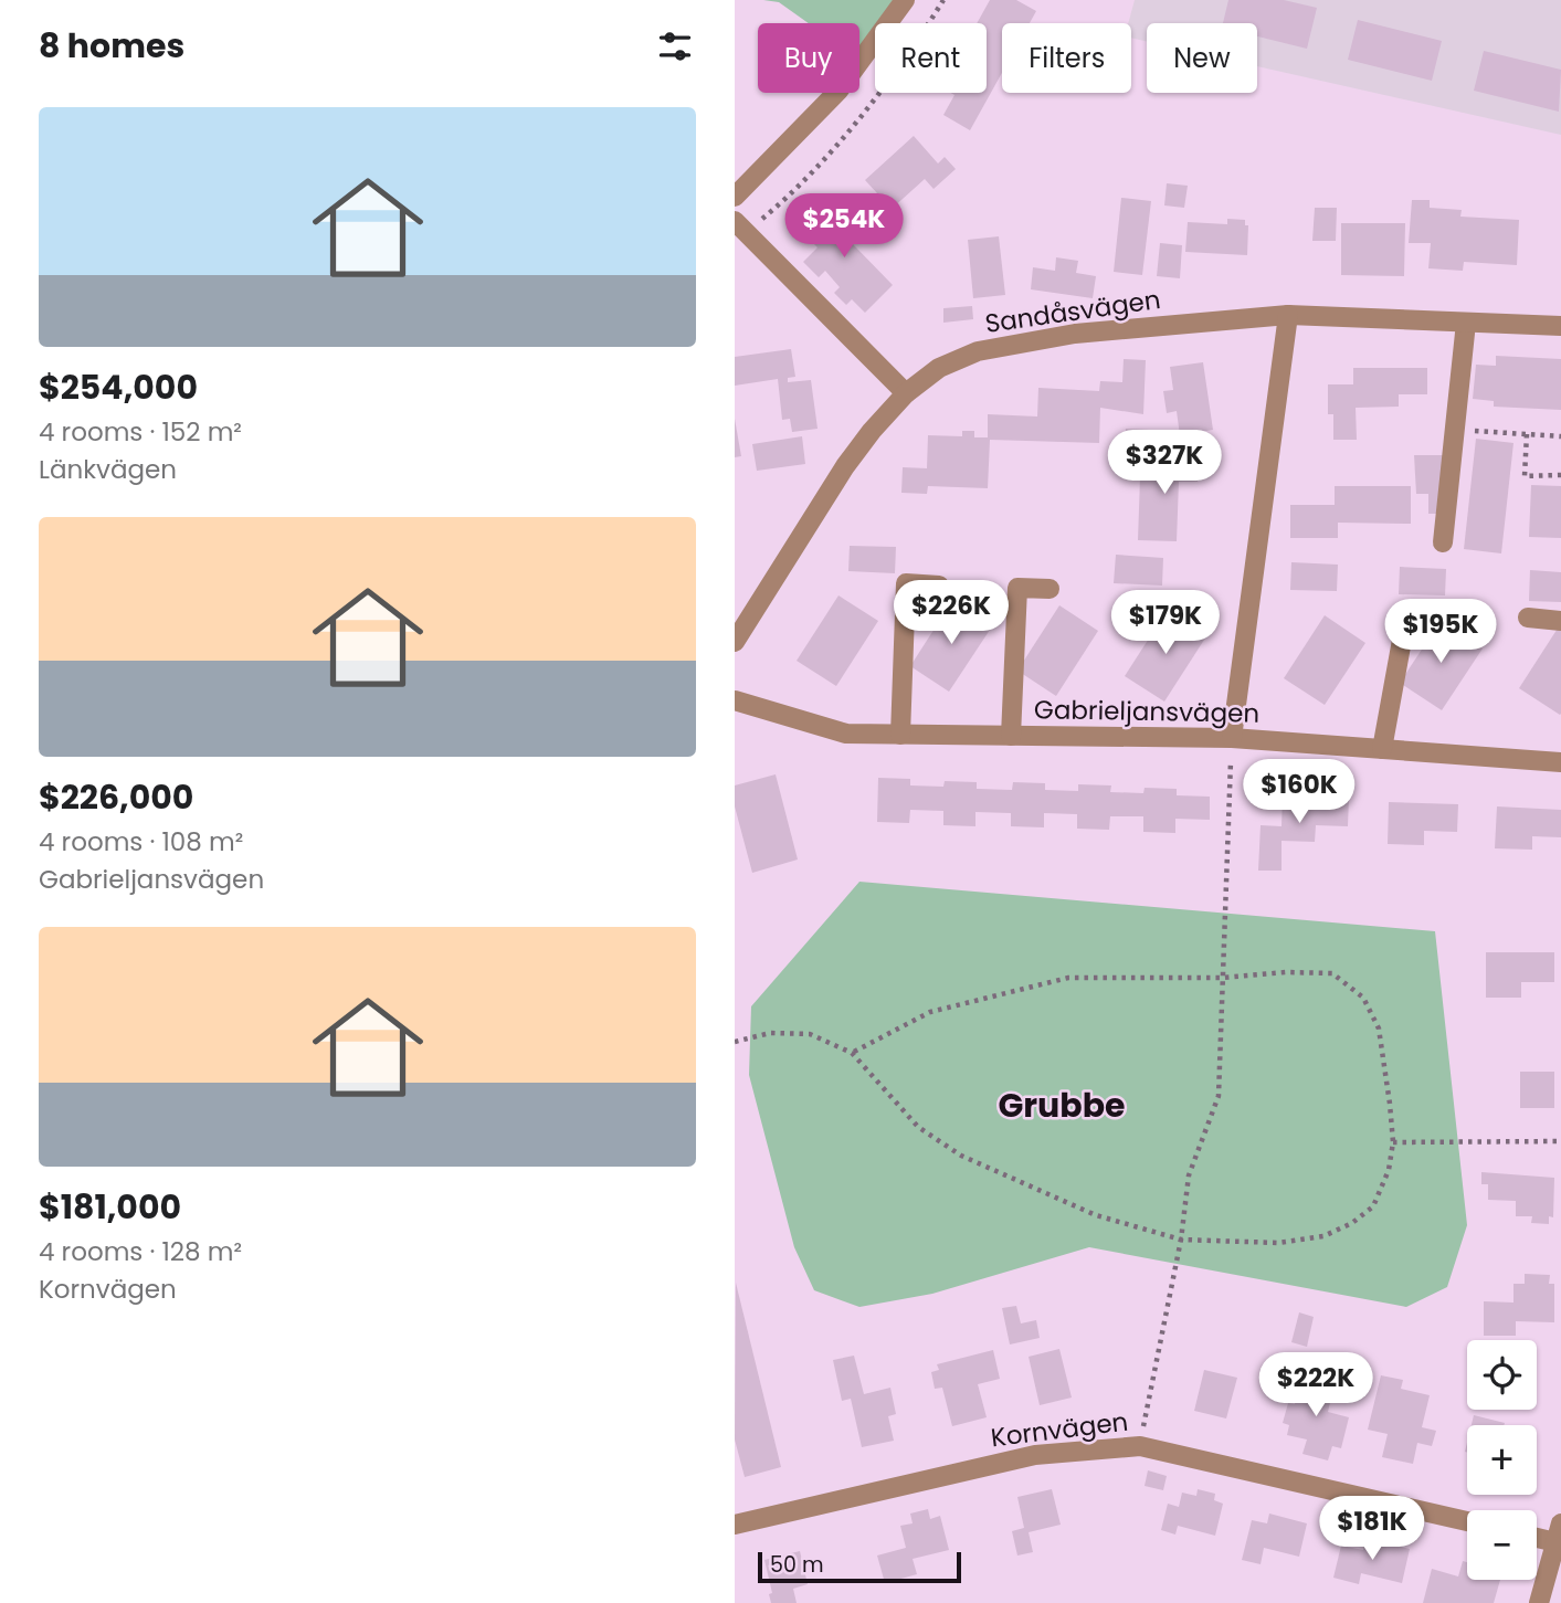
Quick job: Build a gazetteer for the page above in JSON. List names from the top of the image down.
{
  "streets": {
    "street": ["Sandåsvägen", "Gabrieljansvägen", "Kornvägen"]
  },
  "districts": ["Grubbe"],
  "scale_bar": "50 m",
  "page": {
    "heading": "8 homes",
    "chip": [
      "Buy",
      "Rent",
      "Filters",
      "New"
    ],
    "list": [
      {
        "name": "$254,000",
        "note": "4 rooms · 152 m² · Länkvägen"
      },
      {
        "name": "$226,000",
        "note": "4 rooms · 108 m² · Gabrieljansvägen"
      },
      {
        "name": "$181,000",
        "note": "4 rooms · 128 m² · Kornvägen"
      }
    ],
    "price": [
      "$254K",
      "$327K",
      "$226K",
      "$179K",
      "$195K",
      "$160K",
      "$222K",
      "$181K"
    ],
    "map_buttons": ["+", "−"],
    "scale": "50 m"
  }
}
